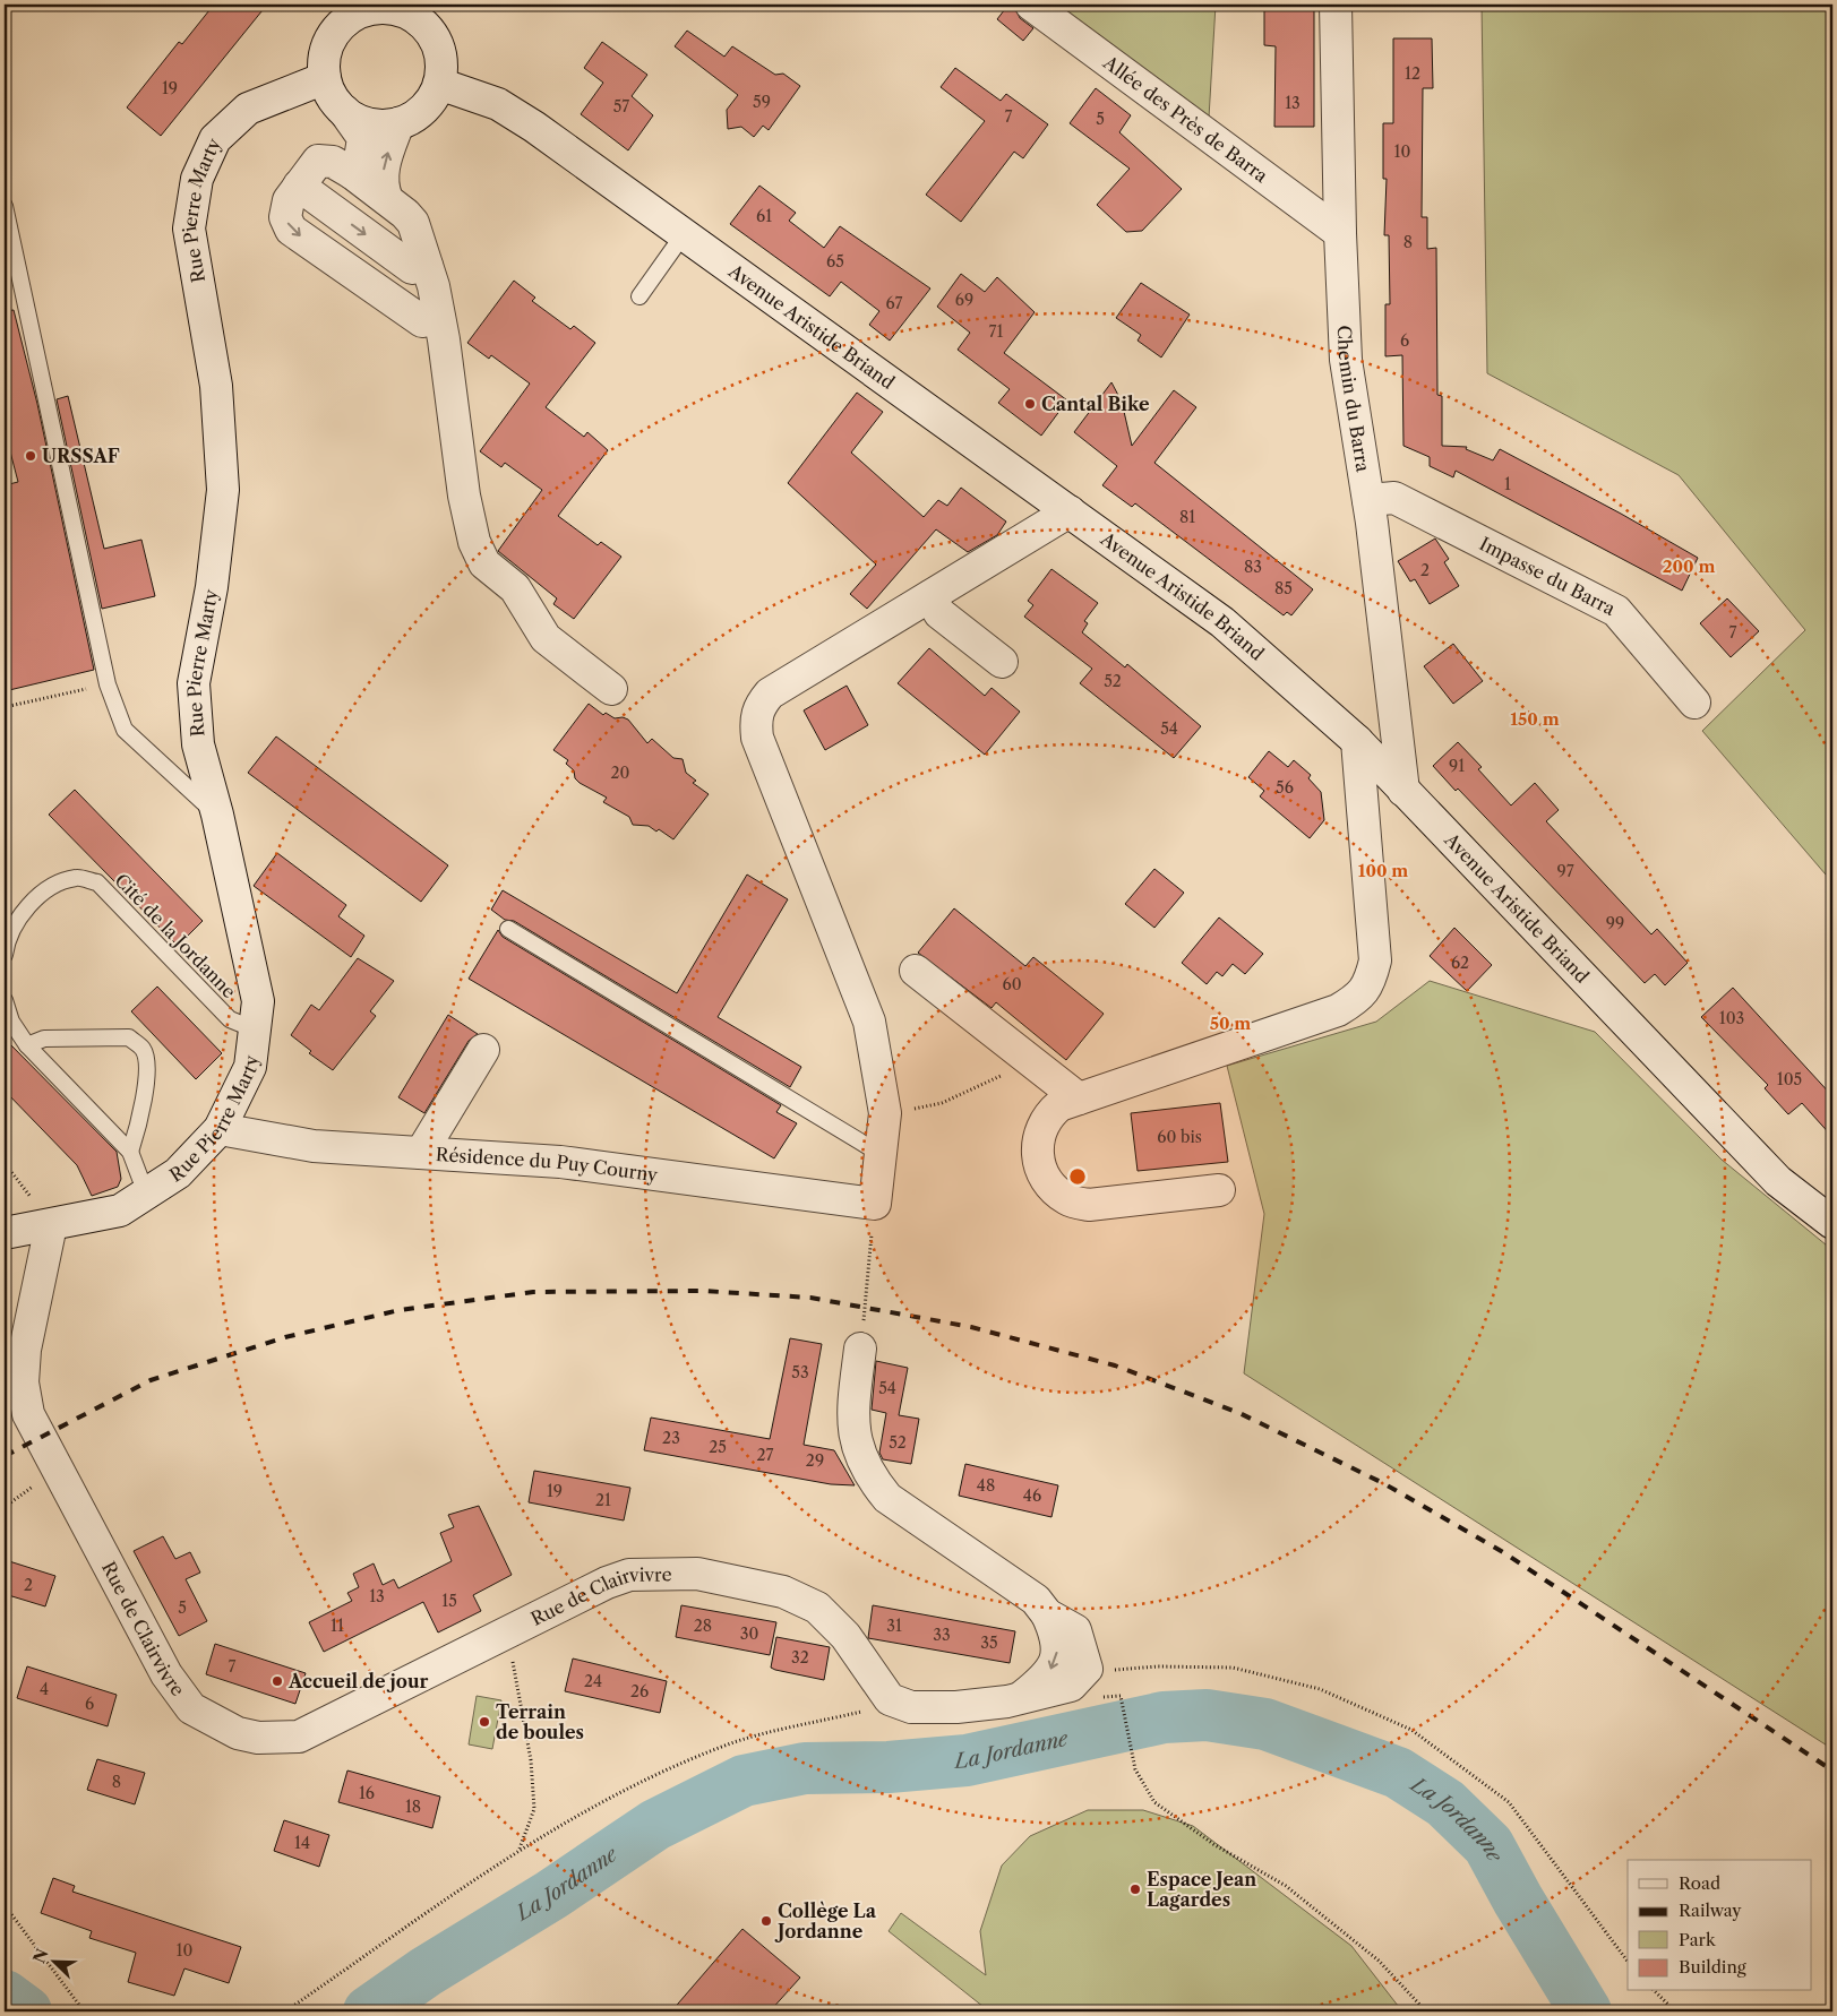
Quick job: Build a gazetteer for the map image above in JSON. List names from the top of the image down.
{
  "streets": {
    "street": [
      "Allée des Près de Barra",
      "Rue Pierre Marty",
      "Avenue Aristide Briand",
      "Chemin du Barra",
      "Impasse du Barra",
      "Résidence du Puy Courny",
      "Rue de Clairvivre"
    ],
    "lane": ["Cité de la Jordanne"]
  },
  "crossings": [
    ["Allée des Près de Barra", "Chemin du Barra"],
    ["Rue Pierre Marty", "Avenue Aristide Briand"],
    ["Rue Pierre Marty", "Cité de la Jordanne"],
    ["Rue Pierre Marty", "Résidence du Puy Courny"],
    ["Rue Pierre Marty", "Rue de Clairvivre"],
    ["Avenue Aristide Briand", "Chemin du Barra"],
    ["Chemin du Barra", "Impasse du Barra"]
  ],
  "water": ["La Jordanne"],
  "places": [
    "Cantal Bike",
    "URSSAF",
    "Accueil de jour",
    "Terrain de boules",
    "Espace Jean Lagardes",
    "Collège La Jordanne"
  ],
  "house_numbers": [
    "12",
    "19",
    "59",
    "13",
    "57",
    "7",
    "5",
    "10",
    "61",
    "8",
    "65",
    "69",
    "67",
    "71",
    "6",
    "1",
    "81",
    "83",
    "2",
    "85",
    "7",
    "52",
    "54",
    "91",
    "20",
    "56",
    "97",
    "99",
    "62",
    "60",
    "103",
    "105",
    "60 bis",
    "53",
    "54",
    "23",
    "52",
    "25",
    "27",
    "29",
    "48",
    "19",
    "46",
    "21",
    "2",
    "13",
    "15",
    "5",
    "11",
    "28",
    "31",
    "30",
    "33",
    "35",
    "32",
    "7",
    "24",
    "4",
    "26",
    "6",
    "8",
    "16",
    "18",
    "14",
    "10"
  ],
  "legend": [
    "Road",
    "Railway",
    "Park",
    "Building"
  ],
  "north": "top left",
  "rings": [
    "200 m",
    "150 m",
    "100 m",
    "50 m"
  ]
}
